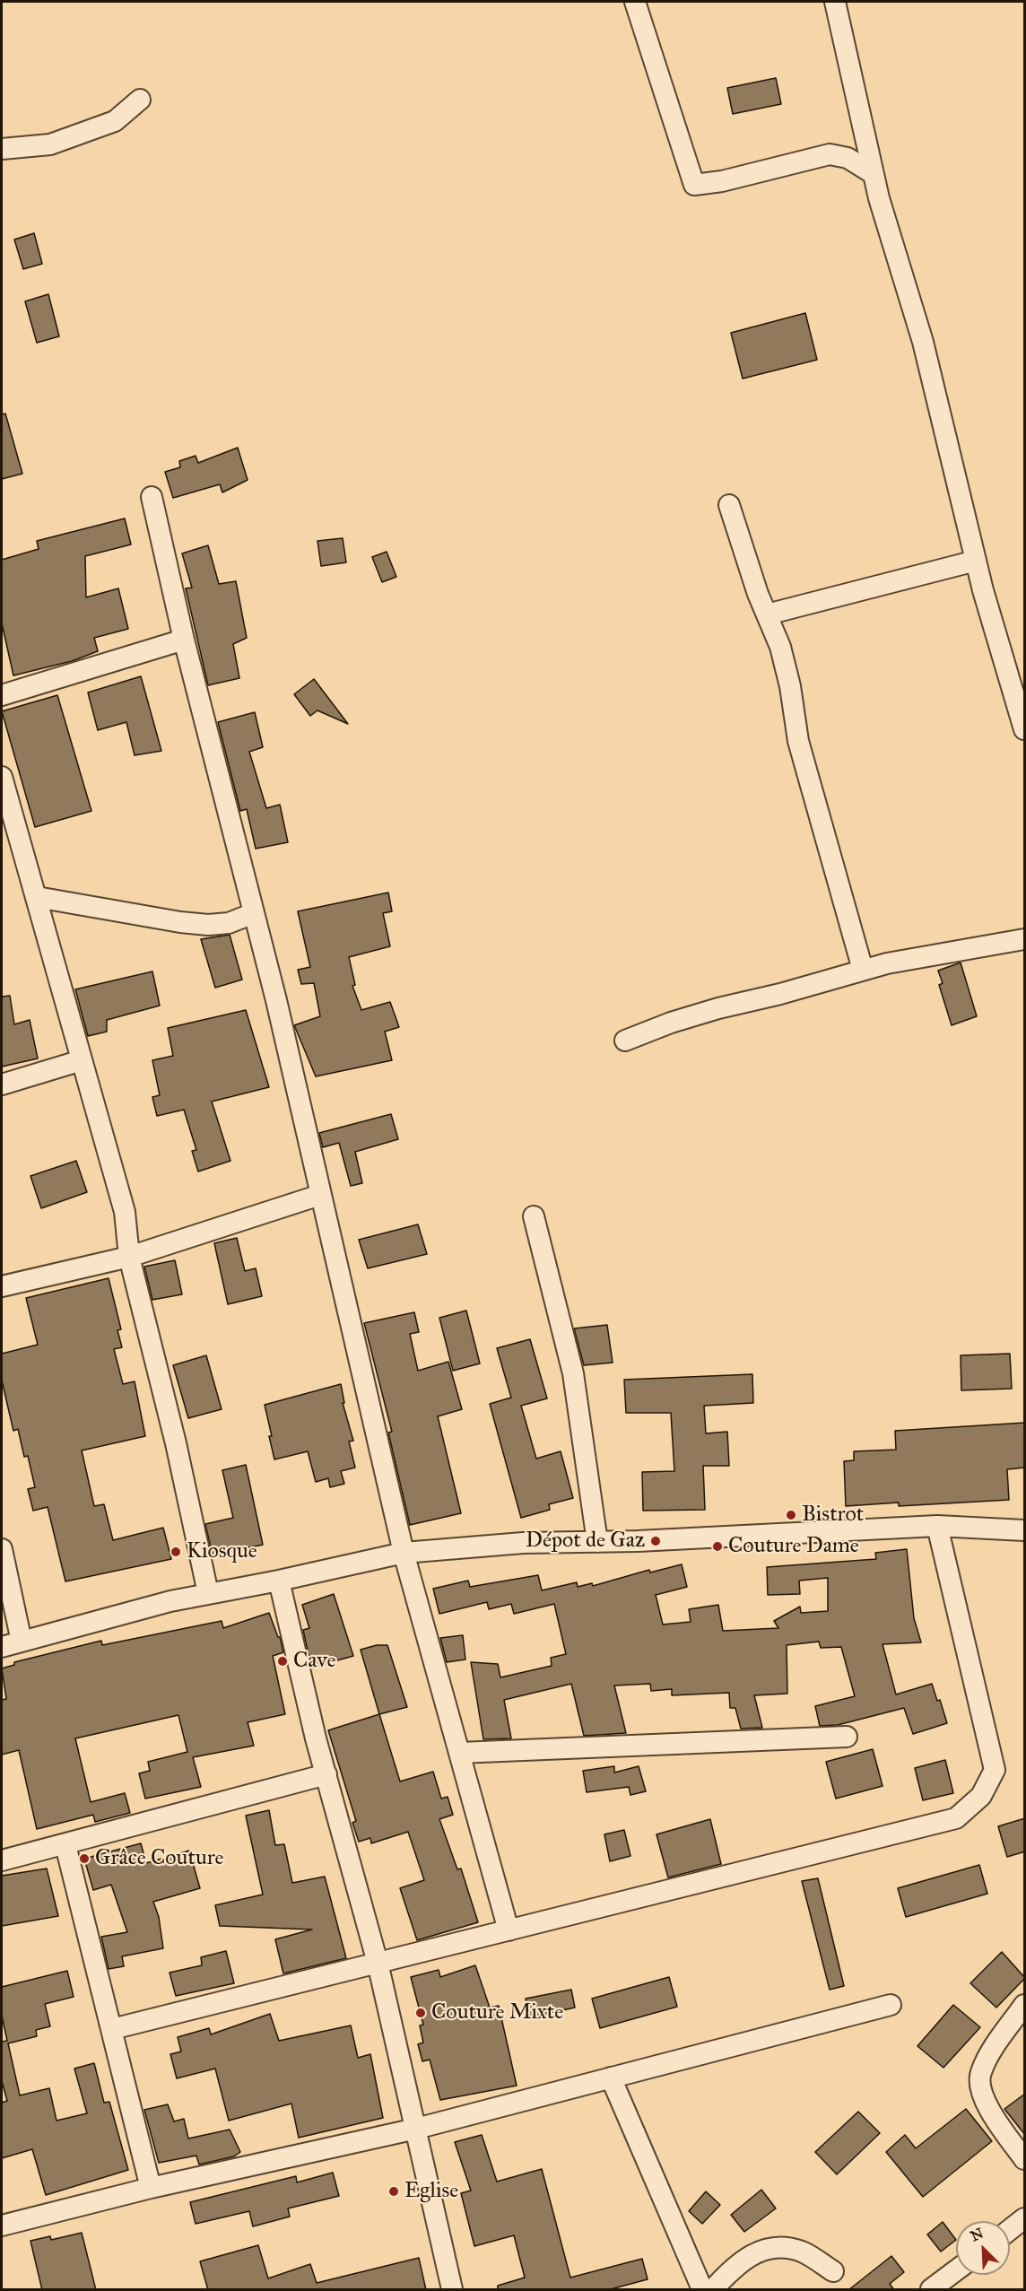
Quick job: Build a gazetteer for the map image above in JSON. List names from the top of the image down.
{
  "places": [
    "Bistrot",
    "Dépot de Gaz",
    "Couture Dame",
    "Kiosque",
    "Cave",
    "Grâce Couture",
    "Couture Mixte",
    "Eglise"
  ],
  "north": "top left"
}
